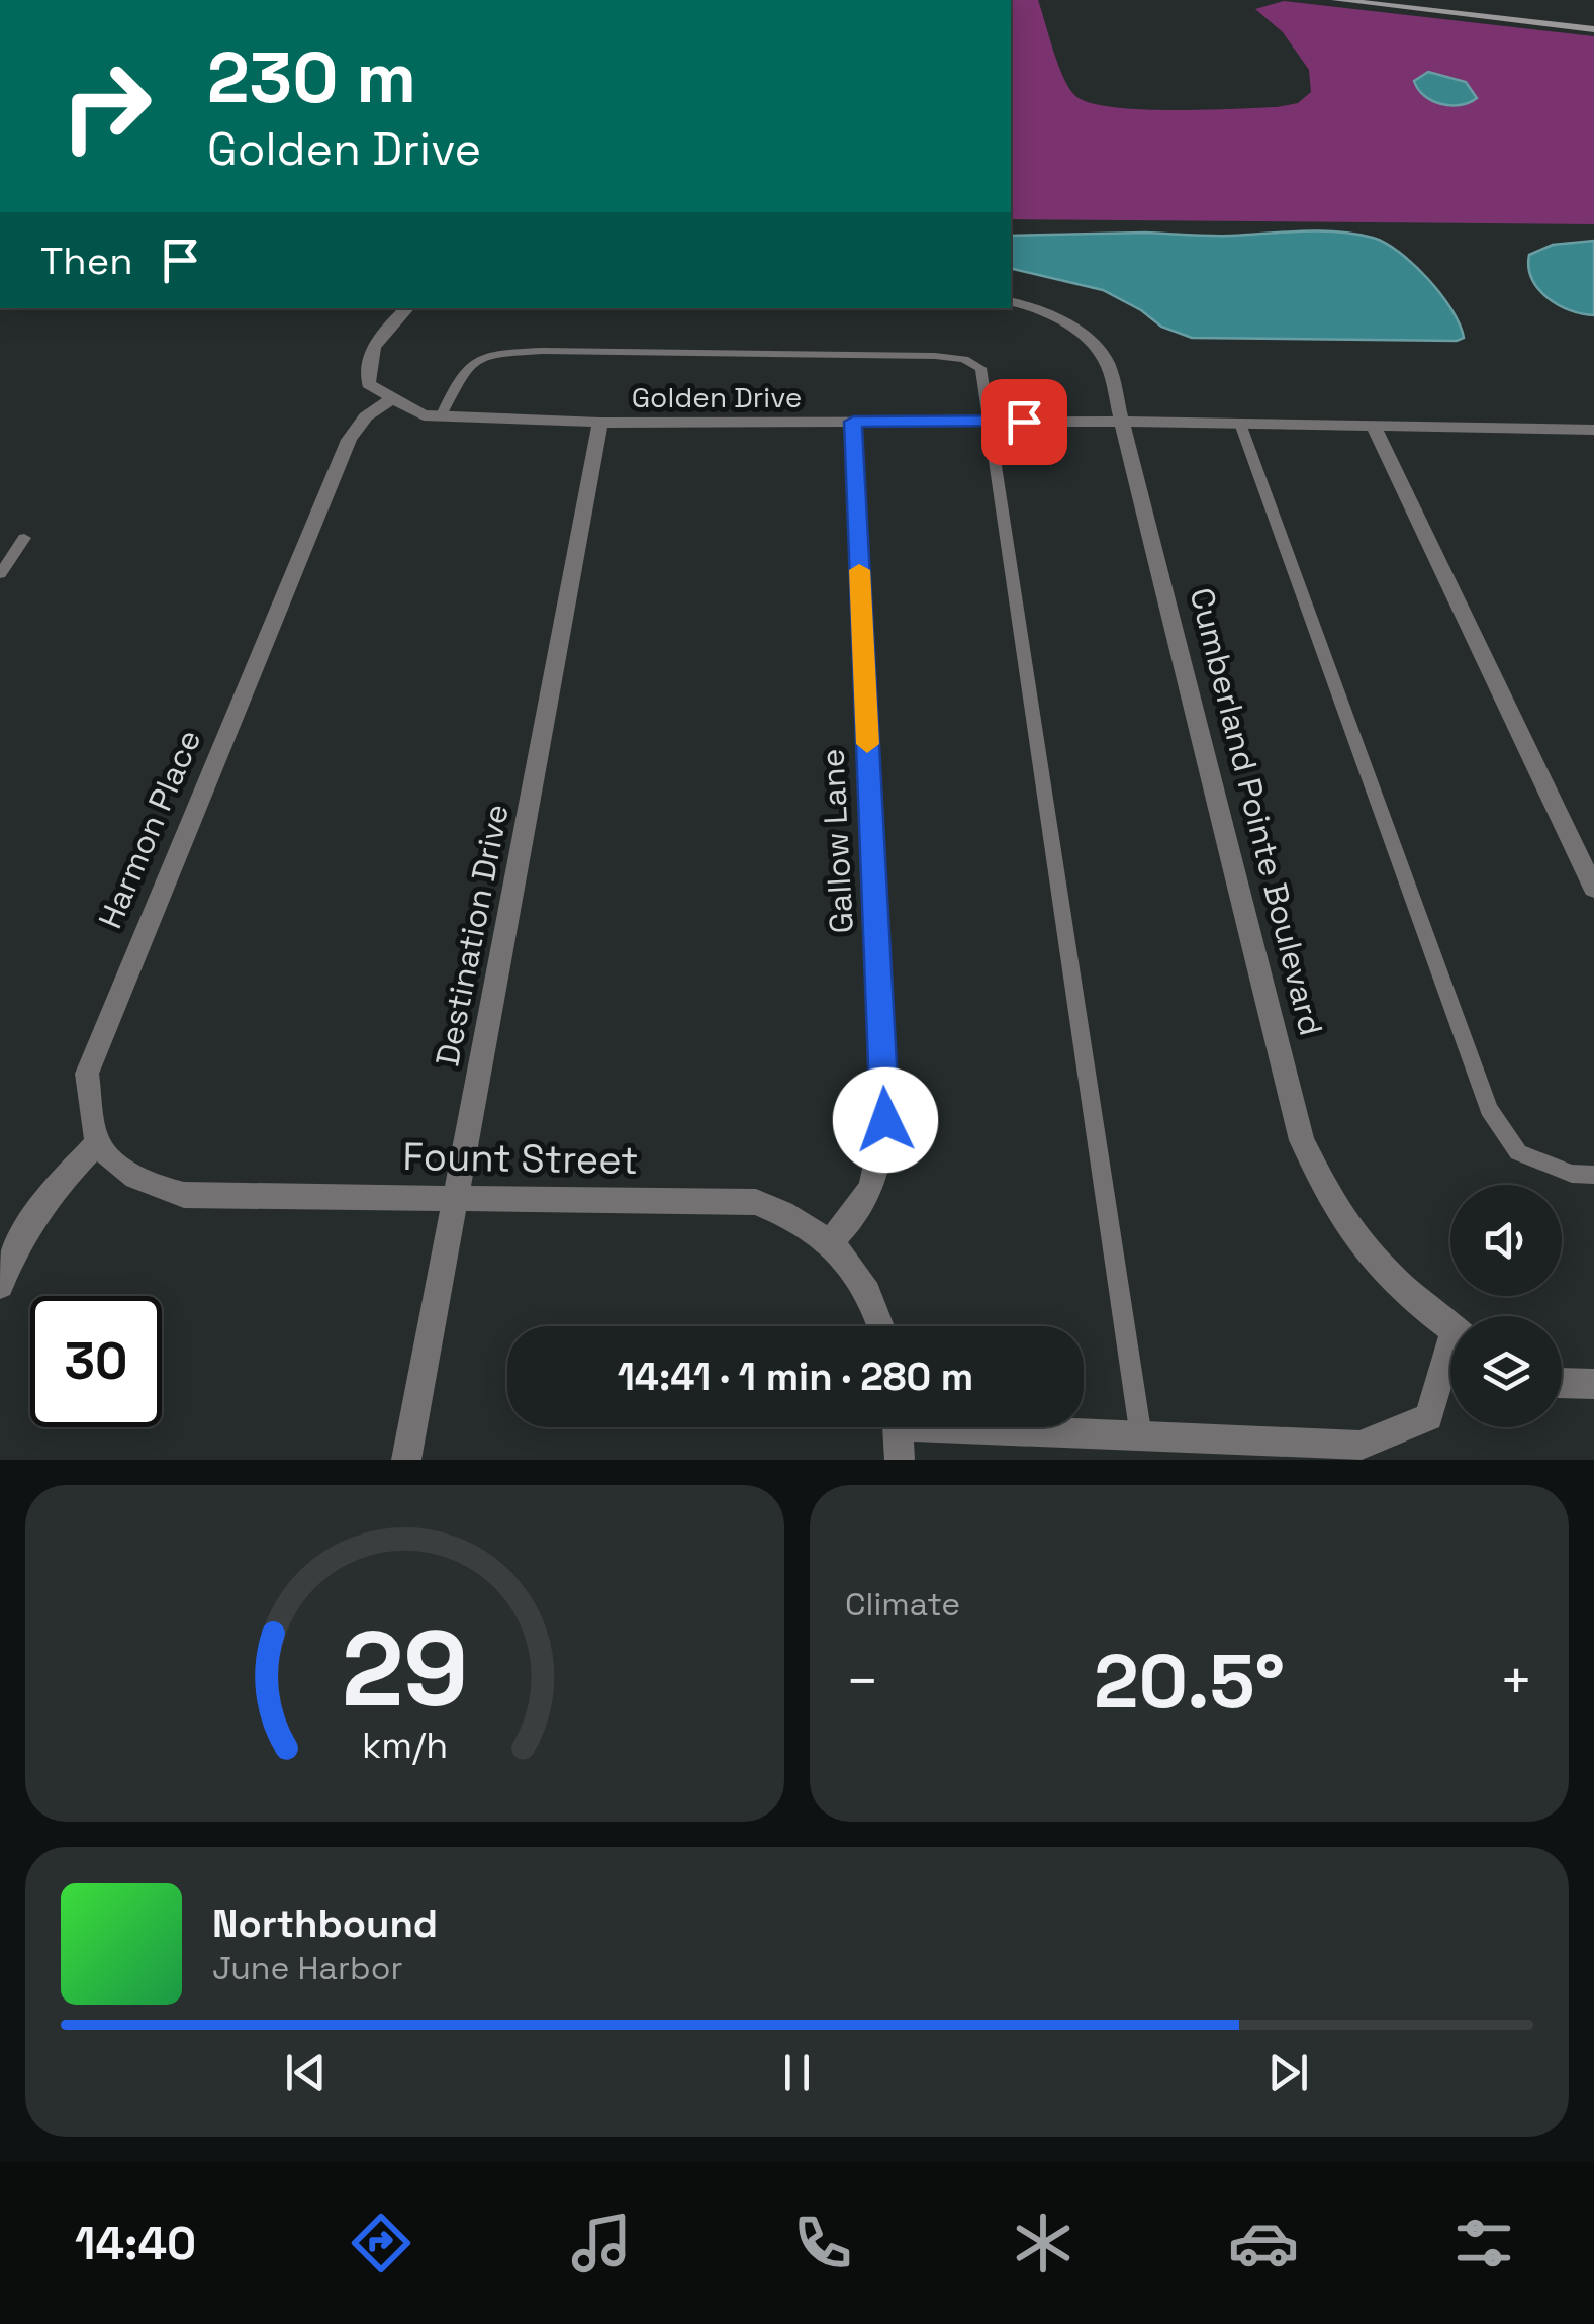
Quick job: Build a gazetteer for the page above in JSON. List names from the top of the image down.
{
  "streets": {
    "street": [
      "Golden Drive",
      "Cumberland Pointe Boulevard",
      "Harmon Place",
      "Gallow Lane",
      "Destination Drive",
      "Fount Street"
    ]
  },
  "crossings": [
    ["Golden Drive", "Cumberland Pointe Boulevard"],
    ["Golden Drive", "Harmon Place"],
    ["Golden Drive", "Gallow Lane"],
    ["Golden Drive", "Destination Drive"],
    ["Harmon Place", "Fount Street"],
    ["Gallow Lane", "Fount Street"],
    ["Destination Drive", "Fount Street"]
  ],
  "page": {
    "turn": ["230 m", "Golden Drive"],
    "then": "Then",
    "limit": "30",
    "trip": "14:41 · 1 min · 280 m",
    "tile": "Climate",
    "heat": ["−", "20.5°", "+"],
    "song": ["Northbound", "June Harbor"],
    "tabs": "14:40",
    "gauge": ["29", "km/h"]
  }
}
